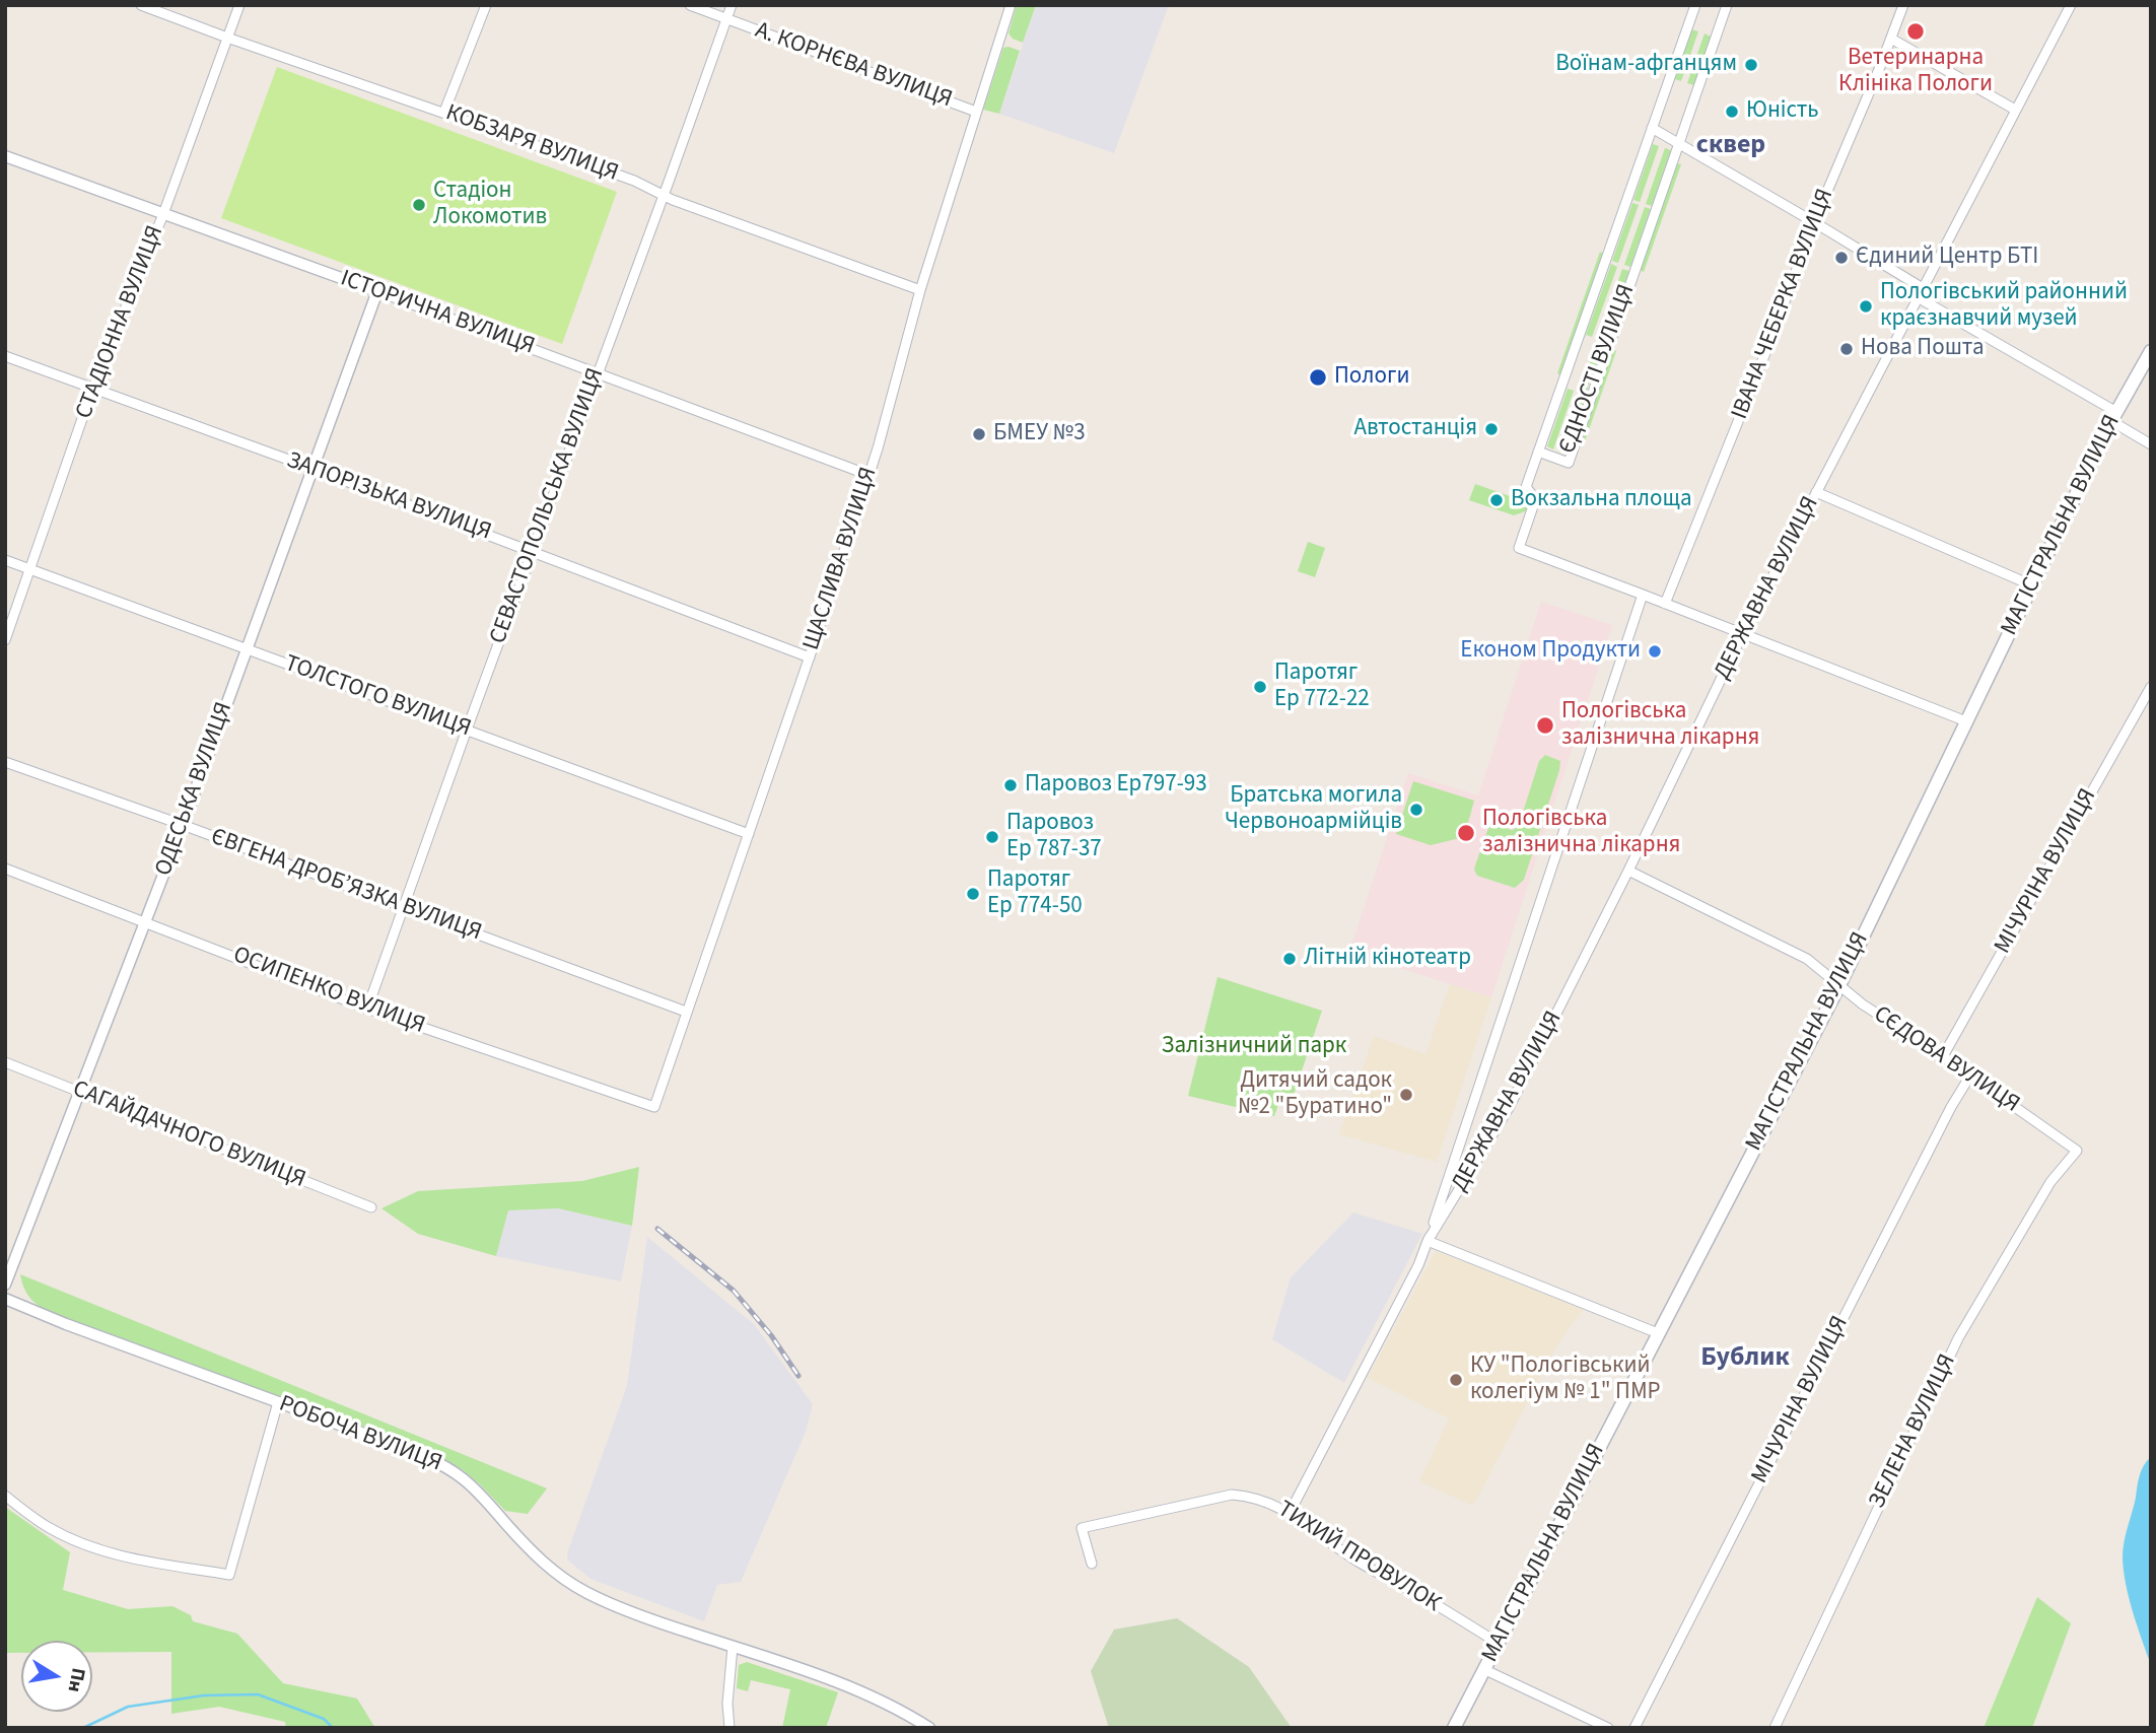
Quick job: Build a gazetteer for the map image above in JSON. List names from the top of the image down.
{
  "streets": {
    "main road": ["МАГІСТРАЛЬНА ВУЛИЦЯ"],
    "street": [
      "А. КОРНЄВА ВУЛИЦЯ",
      "КОБЗАРЯ ВУЛИЦЯ",
      "ІВАНА ЧЕБЕРКА ВУЛИЦЯ",
      "ІСТОРИЧНА ВУЛИЦЯ",
      "СТАДІОННА ВУЛИЦЯ",
      "ЄДНОСТІ ВУЛИЦЯ",
      "ЗАПОРІЗЬКА ВУЛИЦЯ",
      "СЕВАСТОПОЛЬСЬКА ВУЛИЦЯ",
      "ЩАСЛИВА ВУЛИЦЯ",
      "ДЕРЖАВНА ВУЛИЦЯ",
      "ТОЛСТОГО ВУЛИЦЯ",
      "ОДЕСЬКА ВУЛИЦЯ",
      "МІЧУРІНА ВУЛИЦЯ",
      "ЄВГЕНА ДРОБ’ЯЗКА ВУЛИЦЯ",
      "ОСИПЕНКО ВУЛИЦЯ",
      "СЄДОВА ВУЛИЦЯ",
      "САГАЙДАЧНОГО ВУЛИЦЯ",
      "ЗЕЛЕНА ВУЛИЦЯ",
      "РОБОЧА ВУЛИЦЯ",
      "ТИХИЙ ПРОВУЛОК"
    ]
  },
  "crossings": [
    ["А. КОРНЄВА ВУЛИЦЯ", "СЕВАСТОПОЛЬСЬКА ВУЛИЦЯ"],
    ["А. КОРНЄВА ВУЛИЦЯ", "ЩАСЛИВА ВУЛИЦЯ"],
    ["КОБЗАРЯ ВУЛИЦЯ", "СТАДІОННА ВУЛИЦЯ"],
    ["КОБЗАРЯ ВУЛИЦЯ", "СЕВАСТОПОЛЬСЬКА ВУЛИЦЯ"],
    ["КОБЗАРЯ ВУЛИЦЯ", "ЩАСЛИВА ВУЛИЦЯ"],
    ["ІСТОРИЧНА ВУЛИЦЯ", "СТАДІОННА ВУЛИЦЯ"],
    ["ІСТОРИЧНА ВУЛИЦЯ", "СЕВАСТОПОЛЬСЬКА ВУЛИЦЯ"],
    ["ІСТОРИЧНА ВУЛИЦЯ", "ЩАСЛИВА ВУЛИЦЯ"],
    ["ІСТОРИЧНА ВУЛИЦЯ", "ОДЕСЬКА ВУЛИЦЯ"],
    ["СТАДІОННА ВУЛИЦЯ", "ЗАПОРІЗЬКА ВУЛИЦЯ"],
    ["СТАДІОННА ВУЛИЦЯ", "ТОЛСТОГО ВУЛИЦЯ"],
    ["ЗАПОРІЗЬКА ВУЛИЦЯ", "СЕВАСТОПОЛЬСЬКА ВУЛИЦЯ"],
    ["ЗАПОРІЗЬКА ВУЛИЦЯ", "ЩАСЛИВА ВУЛИЦЯ"],
    ["ЗАПОРІЗЬКА ВУЛИЦЯ", "ОДЕСЬКА ВУЛИЦЯ"],
    ["СЕВАСТОПОЛЬСЬКА ВУЛИЦЯ", "ТОЛСТОГО ВУЛИЦЯ"],
    ["СЕВАСТОПОЛЬСЬКА ВУЛИЦЯ", "ЄВГЕНА ДРОБ’ЯЗКА ВУЛИЦЯ"],
    ["СЕВАСТОПОЛЬСЬКА ВУЛИЦЯ", "ОСИПЕНКО ВУЛИЦЯ"],
    ["МАГІСТРАЛЬНА ВУЛИЦЯ", "СЄДОВА ВУЛИЦЯ"],
    ["МАГІСТРАЛЬНА ВУЛИЦЯ", "ТИХИЙ ПРОВУЛОК"],
    ["ЩАСЛИВА ВУЛИЦЯ", "ТОЛСТОГО ВУЛИЦЯ"],
    ["ЩАСЛИВА ВУЛИЦЯ", "ЄВГЕНА ДРОБ’ЯЗКА ВУЛИЦЯ"],
    ["ЩАСЛИВА ВУЛИЦЯ", "ОСИПЕНКО ВУЛИЦЯ"],
    ["ДЕРЖАВНА ВУЛИЦЯ", "СЄДОВА ВУЛИЦЯ"],
    ["ДЕРЖАВНА ВУЛИЦЯ", "ТИХИЙ ПРОВУЛОК"],
    ["ТОЛСТОГО ВУЛИЦЯ", "ОДЕСЬКА ВУЛИЦЯ"],
    ["ОДЕСЬКА ВУЛИЦЯ", "ЄВГЕНА ДРОБ’ЯЗКА ВУЛИЦЯ"],
    ["ОДЕСЬКА ВУЛИЦЯ", "ОСИПЕНКО ВУЛИЦЯ"],
    ["ОДЕСЬКА ВУЛИЦЯ", "САГАЙДАЧНОГО ВУЛИЦЯ"],
    ["МІЧУРІНА ВУЛИЦЯ", "СЄДОВА ВУЛИЦЯ"],
    ["СЄДОВА ВУЛИЦЯ", "ЗЕЛЕНА ВУЛИЦЯ"]
  ],
  "districts": ["сквер", "Бублик"],
  "parks": ["Залізничний парк"],
  "places": [
    "Ветеринарна Клініка Пологи",
    "Воїнам-афганцям",
    "Юність",
    "Стадіон Локомотив",
    "Єдиний Центр БТІ",
    "Пологівський районний краєзнавчий музей",
    "Нова Пошта",
    "Пологи",
    "Автостанція",
    "БМЕУ №3",
    "Вокзальна площа",
    "Економ Продукти",
    "Паротяг Ер 772-22",
    "Пологiвська залiзнична лiкарня",
    "Паровоз Ер797-93",
    "Братська могила Червоноармійців",
    "Пологівська залізнична лікарня",
    "Паровоз Ер 787-37",
    "Паротяг Ер 774-50",
    "Літній кінотеатр",
    "Дитячий садок №2 \"Буратино\"",
    "КУ \"Пологівський колегіум № 1\" ПМР"
  ],
  "north": "right"
}
